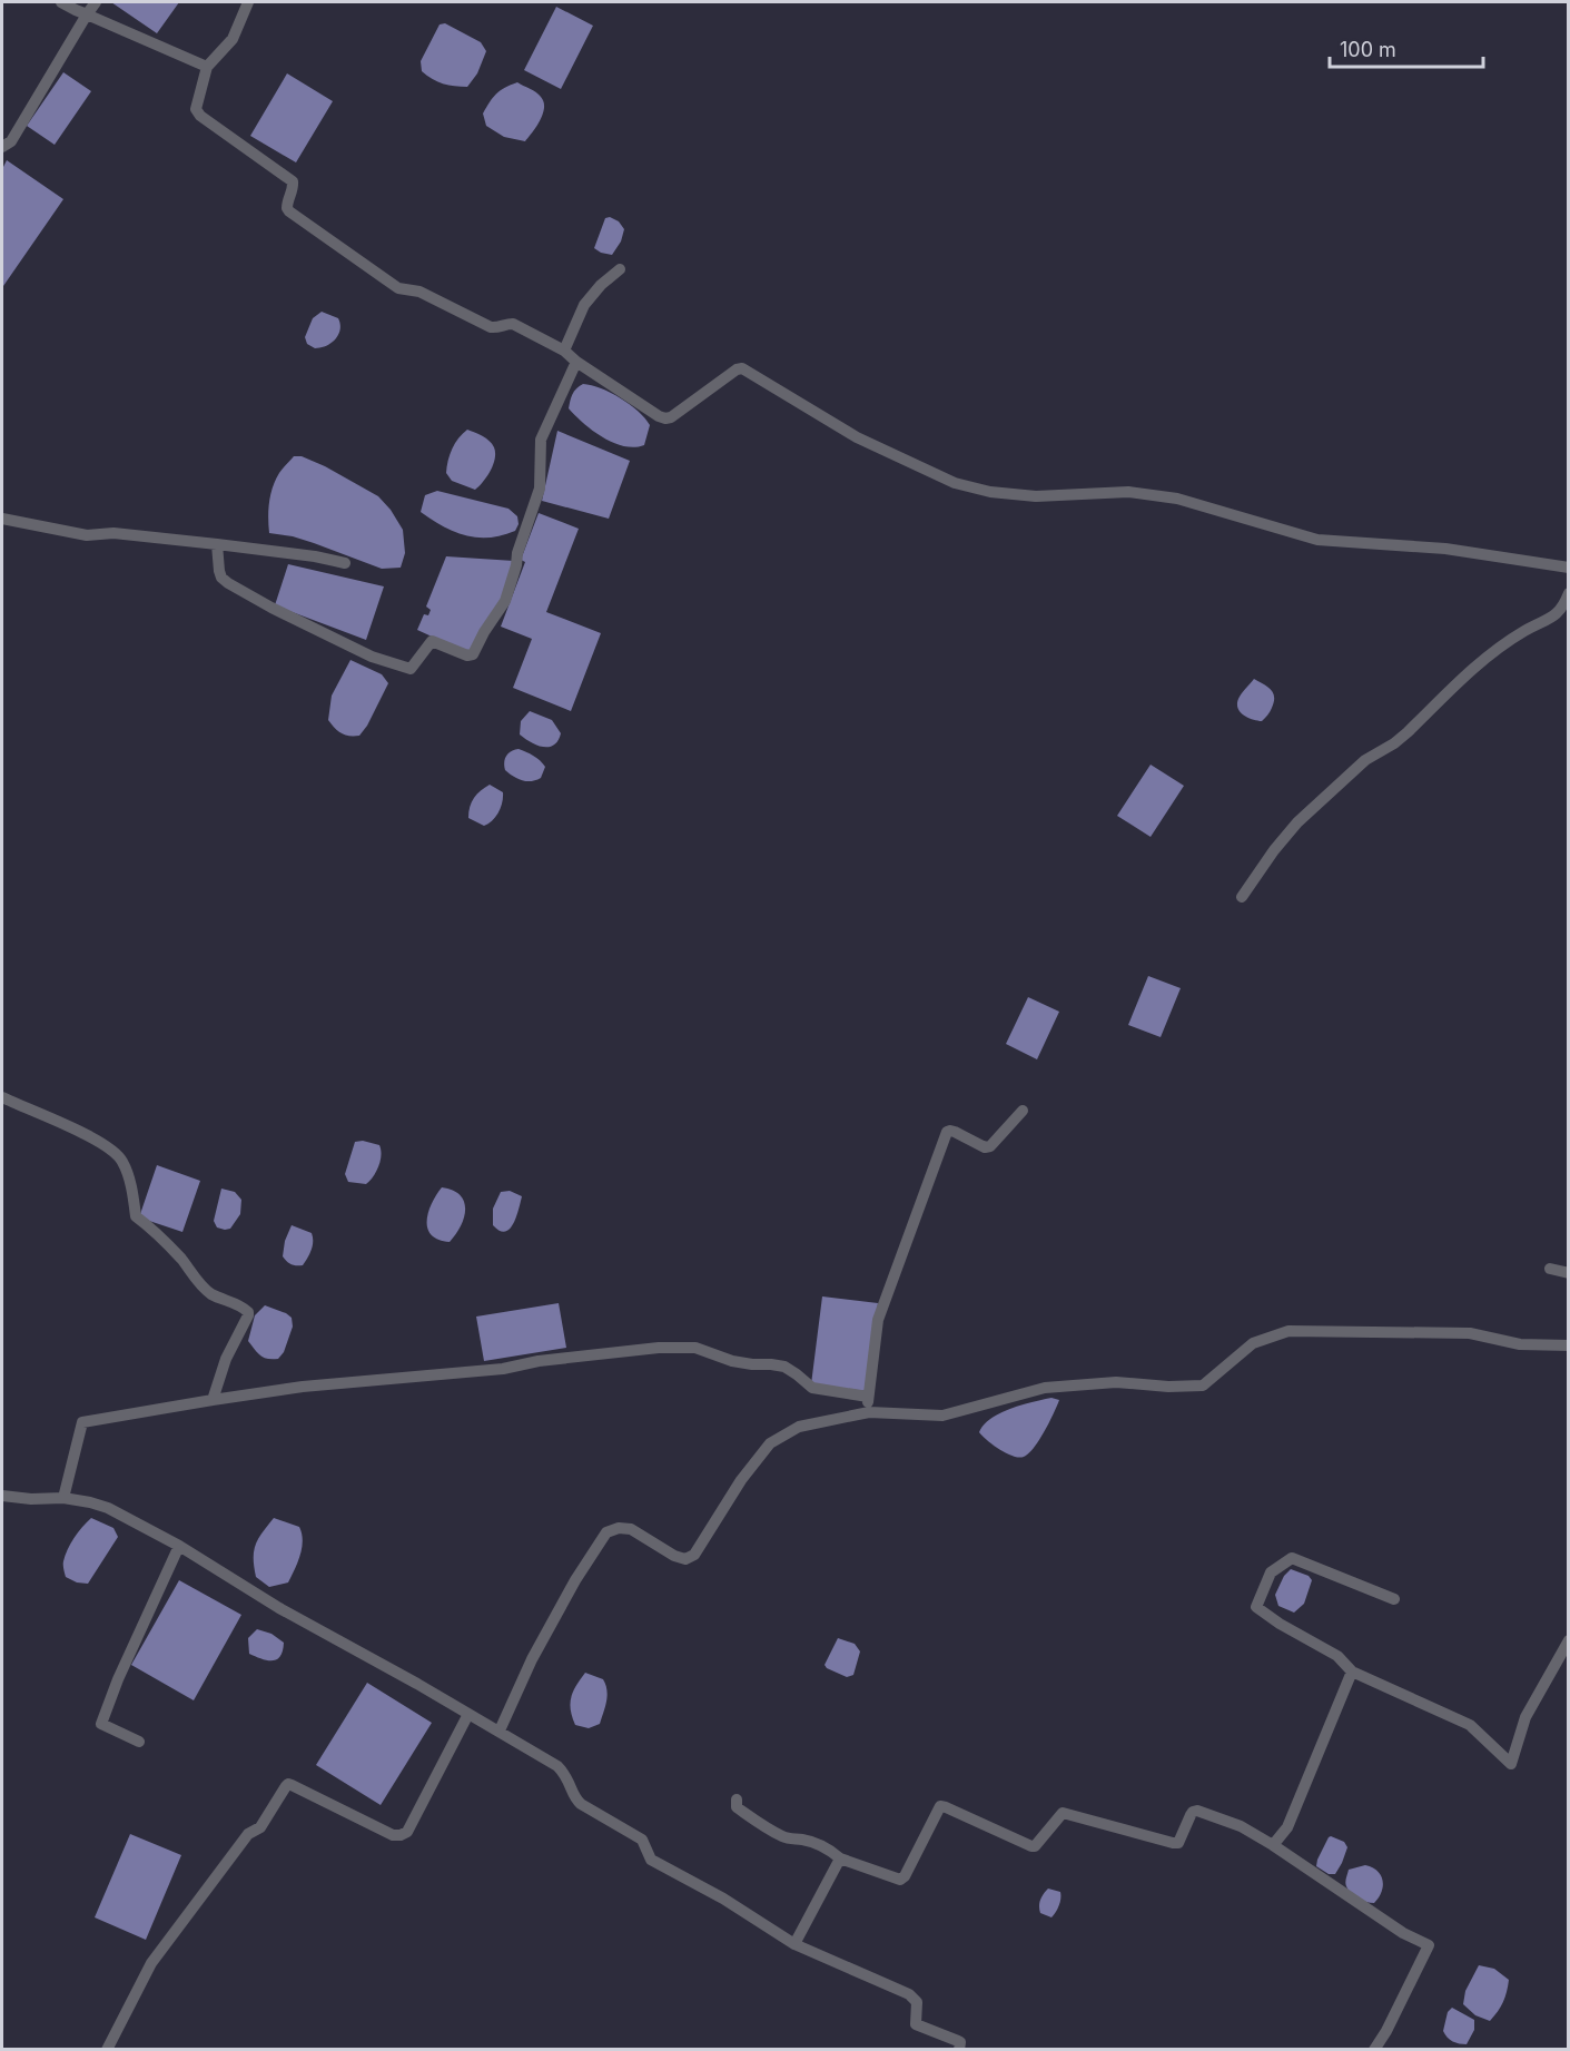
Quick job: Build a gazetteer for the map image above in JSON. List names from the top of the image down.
{
  "scale_bar": "100 m"
}
